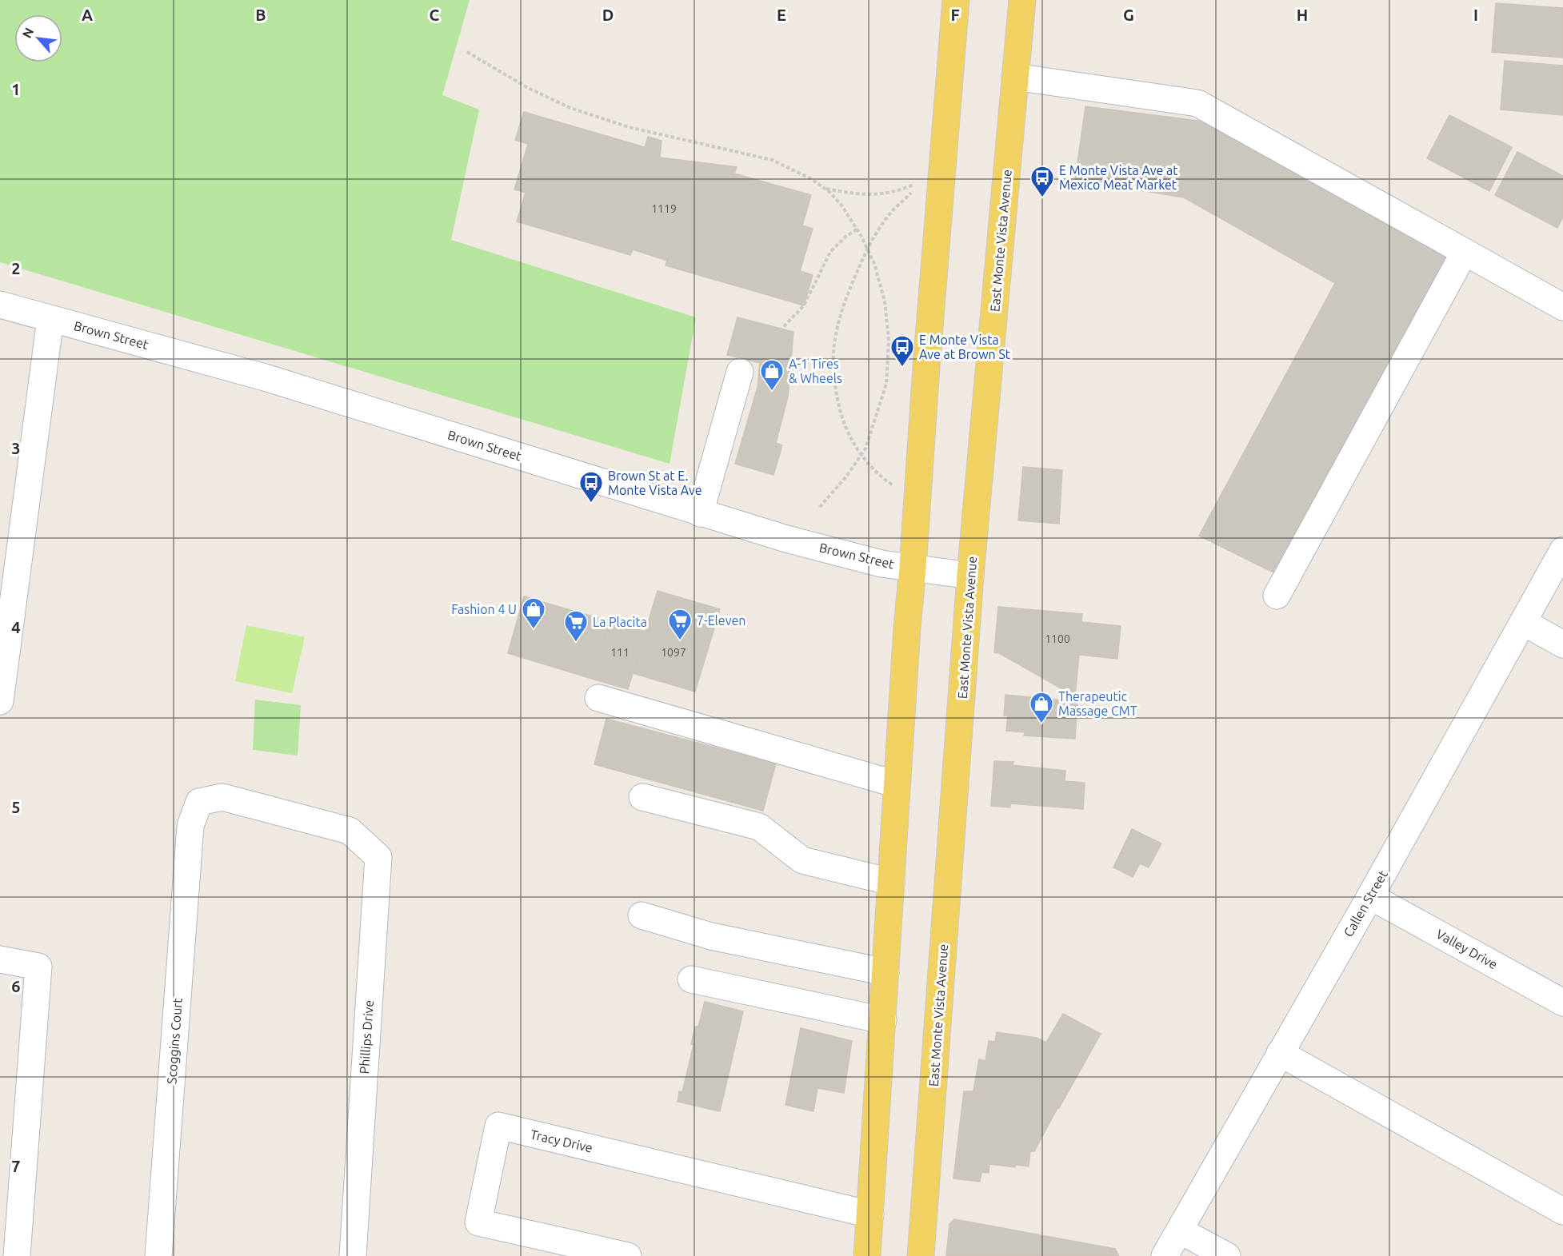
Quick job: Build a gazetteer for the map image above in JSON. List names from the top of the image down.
{
  "streets": {
    "main road": ["East Monte Vista Avenue"],
    "street": [
      "Brown Street",
      "Callen Street",
      "Valley Drive",
      "Phillips Drive",
      "Scoggins Court",
      "Tracy Drive"
    ]
  },
  "crossings": [
    ["East Monte Vista Avenue", "Brown Street"],
    ["Callen Street", "Valley Drive"],
    ["Phillips Drive", "Scoggins Court"]
  ],
  "places": {
    "bus stop": ["E Monte Vista Ave at Mexico Meat Market", "E Monte Vista Ave at Brown St", "Brown St at E. Monte Vista Ave"],
    "shop": ["A-1 Tires & Wheels", "Fashion 4 U", "Therapeutic Massage CMT"],
    "supermarket": ["7-Eleven", "La Placita"]
  },
  "house_numbers": [
    "1119",
    "1100",
    "111",
    "1097"
  ],
  "north": "top left",
  "grid": {
    "columns": [
      "A",
      "B",
      "C",
      "D",
      "E",
      "F",
      "G",
      "H",
      "I"
    ],
    "rows": [
      "1",
      "2",
      "3",
      "4",
      "5",
      "6",
      "7"
    ]
  }
}
